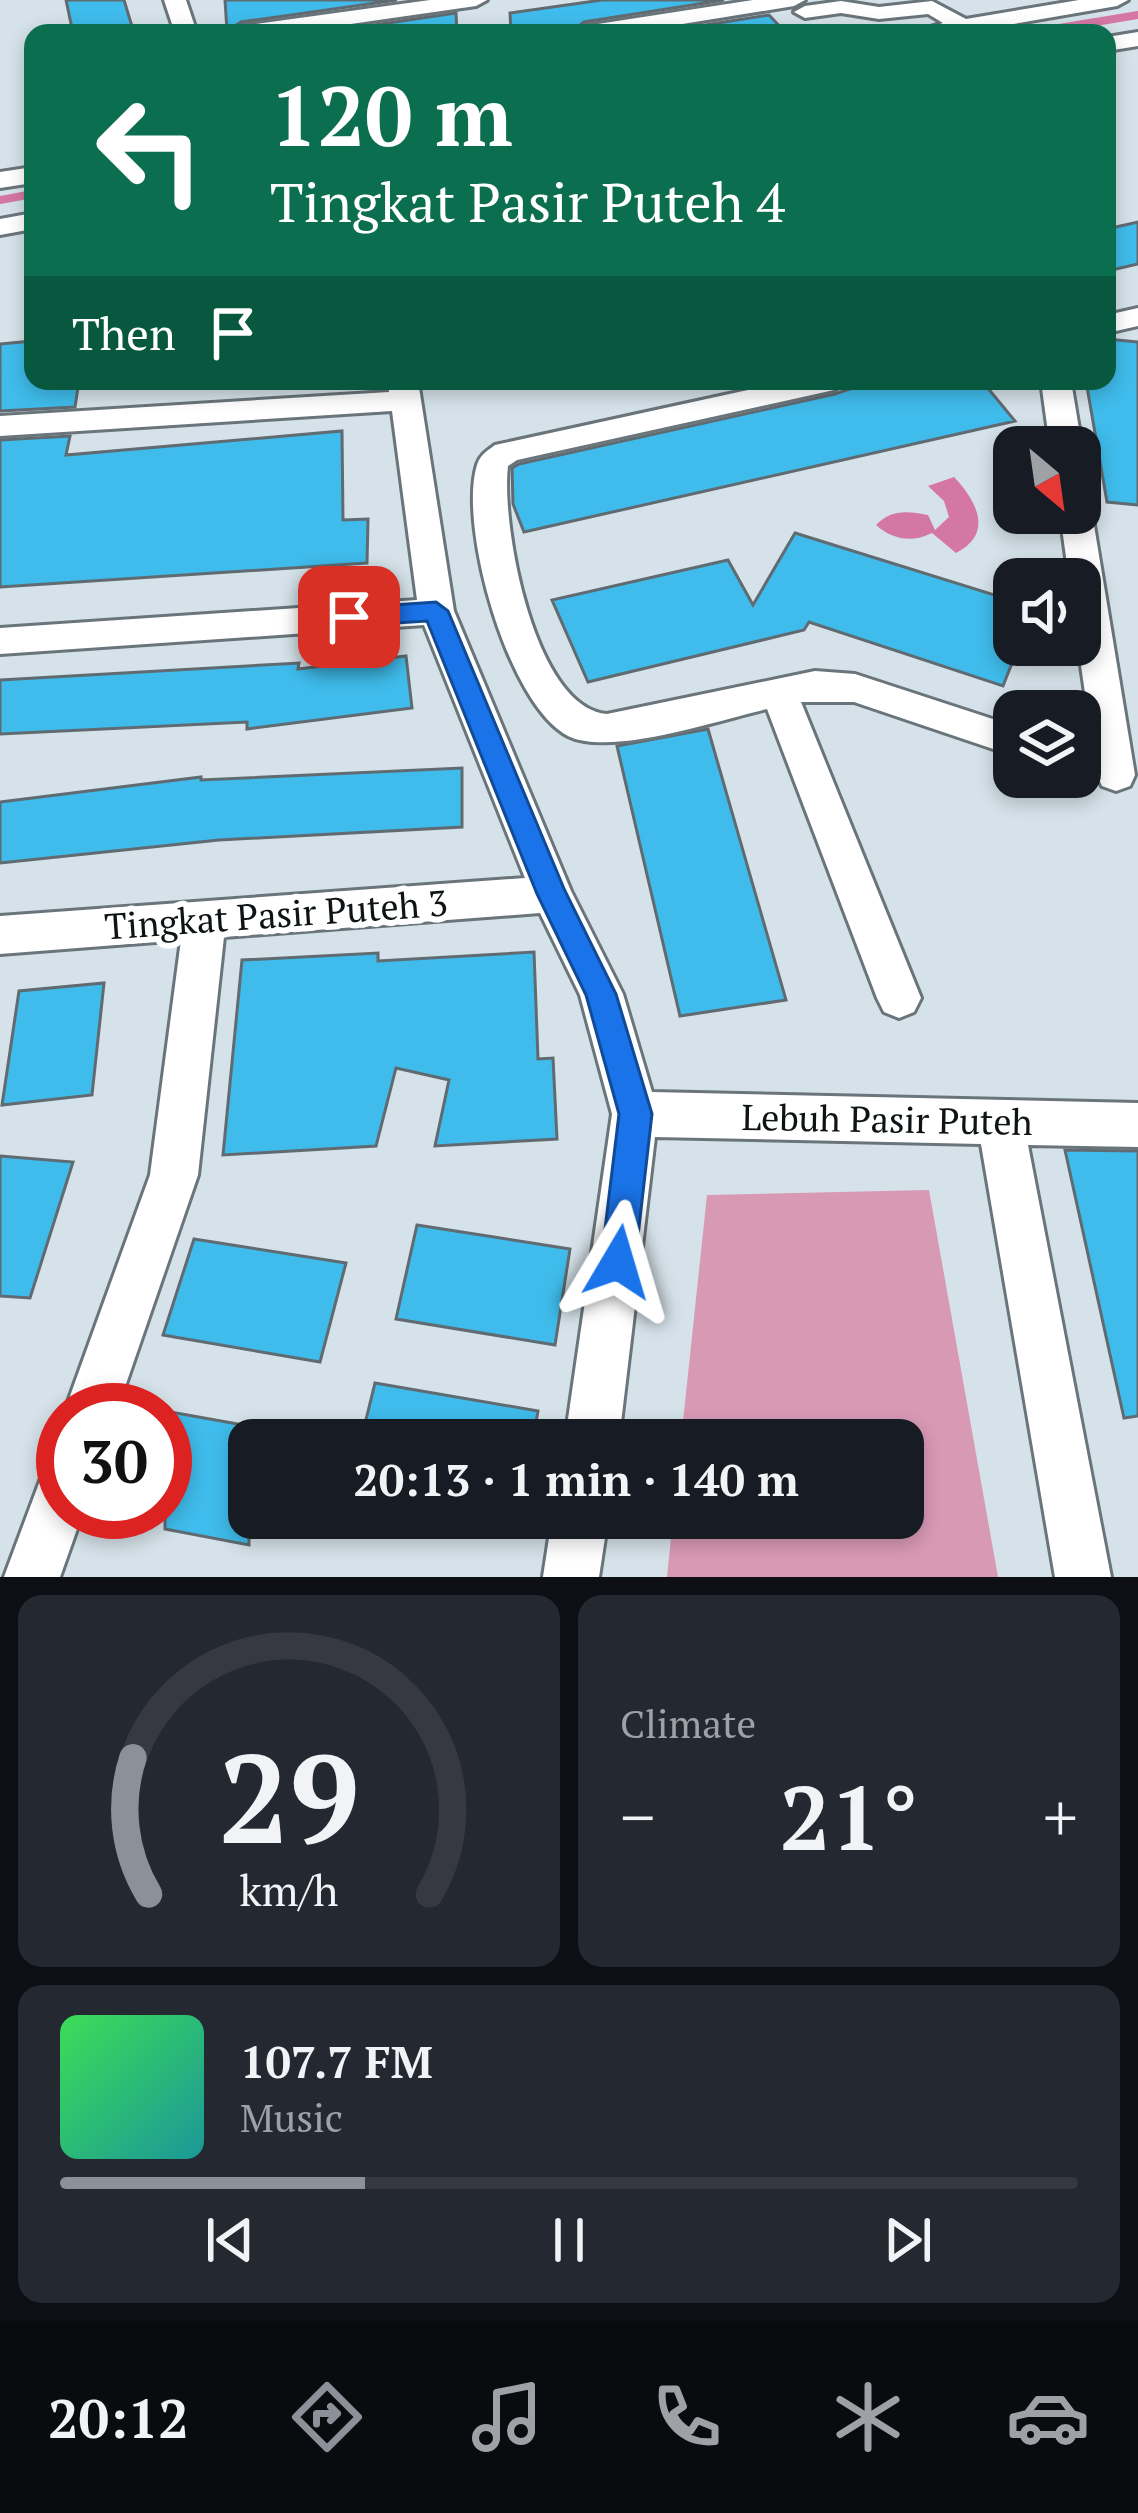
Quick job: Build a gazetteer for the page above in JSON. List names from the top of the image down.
{
  "streets": {
    "street": ["Tingkat Pasir Puteh 3", "Lebuh Pasir Puteh"]
  },
  "north": "bottom right",
  "page": {
    "turn": ["120 m", "Tingkat Pasir Puteh 4"],
    "then": "Then",
    "limit": "30",
    "trip": "20:13 · 1 min · 140 m",
    "tile": "Climate",
    "heat": ["−", "21°", "+"],
    "song": ["107.7 FM", "Music"],
    "tabs": "20:12",
    "gauge": ["29", "km/h"]
  }
}
